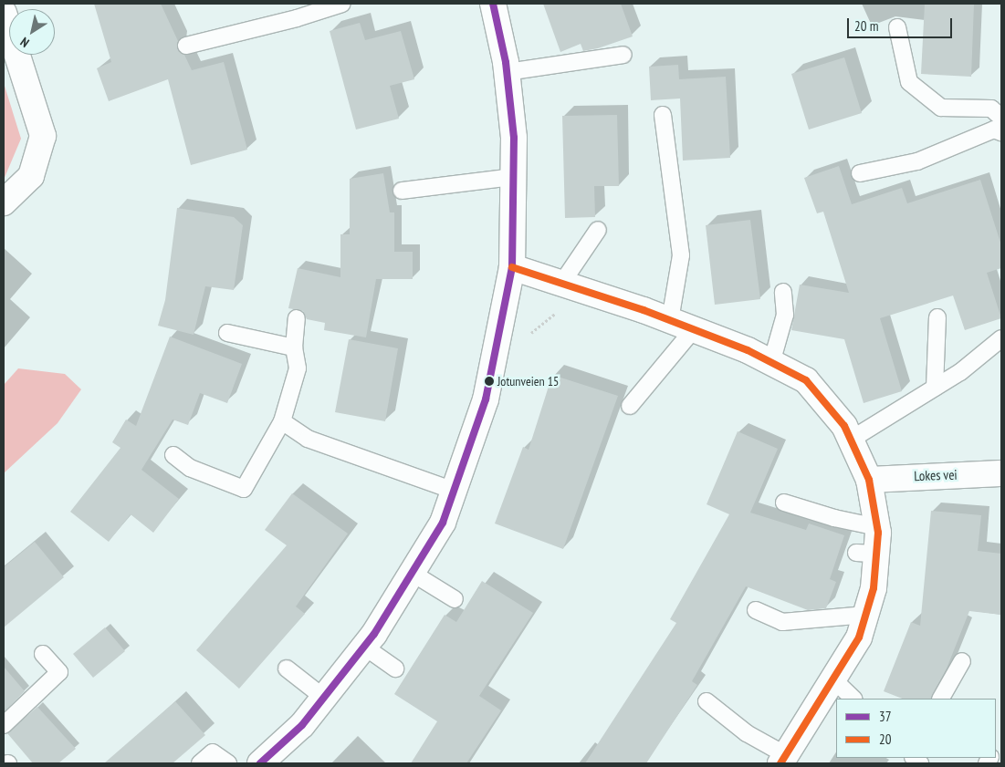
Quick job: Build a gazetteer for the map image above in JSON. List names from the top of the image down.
{
  "streets": {
    "street": ["Lokes vei"]
  },
  "places": ["Jotunveien 15"],
  "lines": ["transit line 37", "transit line 20"],
  "legend": ["37", "20"],
  "scale_bar": "20 m",
  "north": "bottom left"
}
